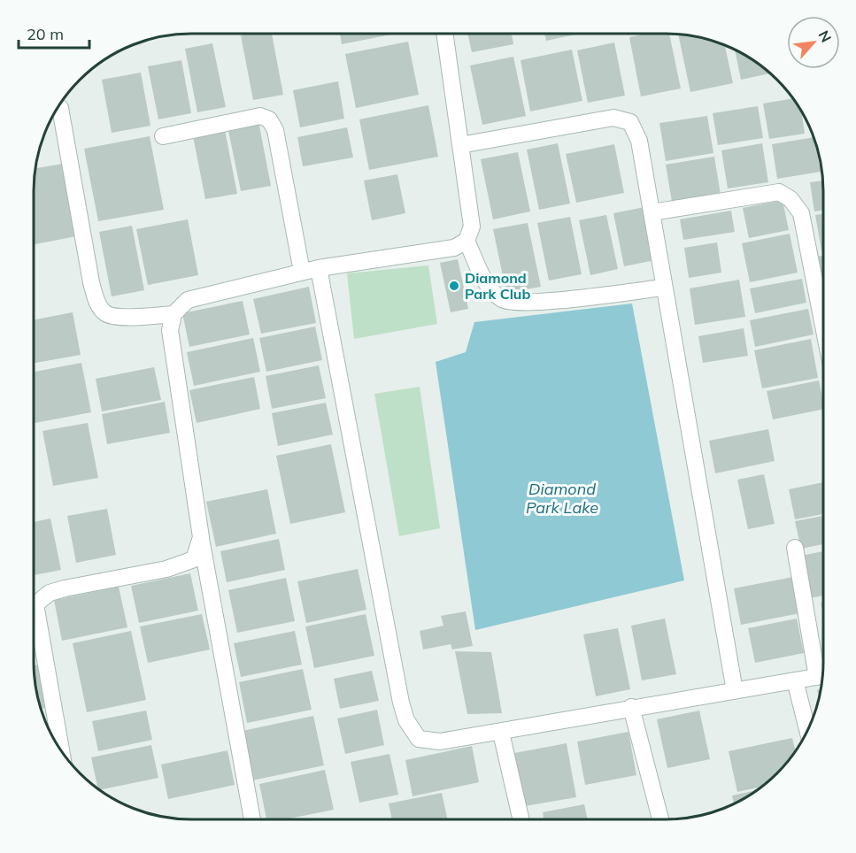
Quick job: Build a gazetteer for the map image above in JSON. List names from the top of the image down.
{
  "water": ["Diamond Park Lake"],
  "places": ["Diamond Park Club"],
  "scale_bar": "20 m",
  "north": "top right"
}
